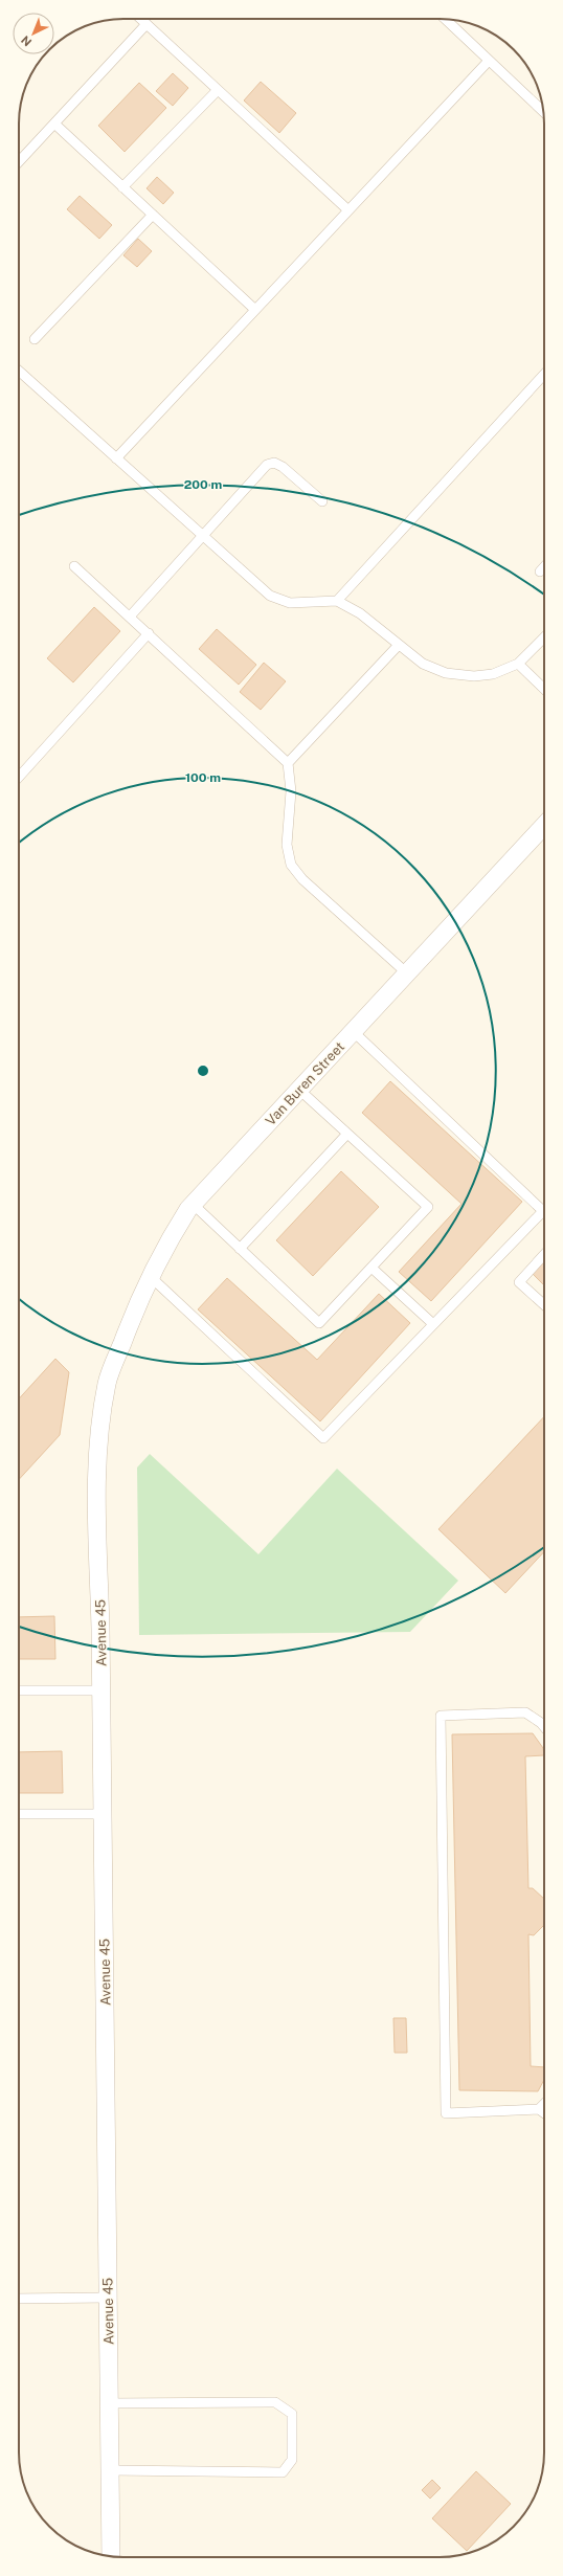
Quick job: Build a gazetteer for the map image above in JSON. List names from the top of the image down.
{
  "streets": {
    "street": ["Van Buren Street", "Avenue 45"]
  },
  "crossings": [
    ["Van Buren Street", "Avenue 45"]
  ],
  "north": "bottom left",
  "rings": ["200 m", "100 m"]
}
